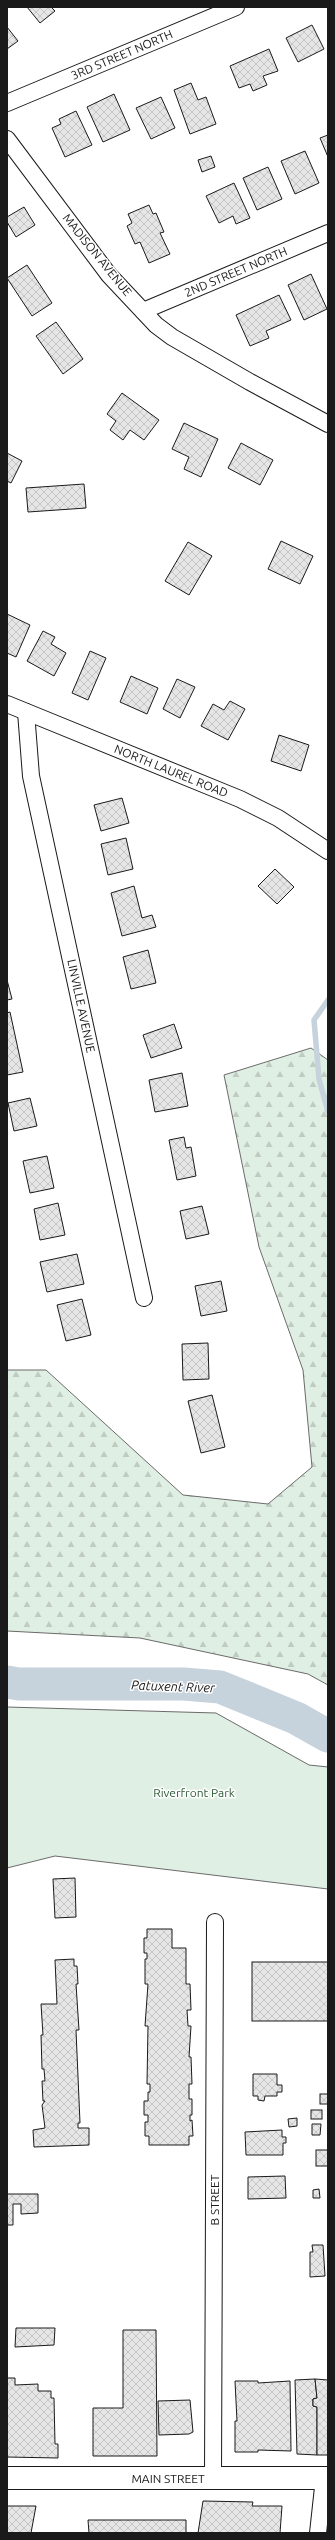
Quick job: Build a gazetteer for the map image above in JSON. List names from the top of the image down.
{
  "streets": {
    "street": [
      "3RD STREET NORTH",
      "MADISON AVENUE",
      "2ND STREET NORTH",
      "NORTH LAUREL ROAD",
      "LINVILLE AVENUE",
      "B STREET",
      "MAIN STREET"
    ]
  },
  "crossings": [
    ["MADISON AVENUE", "2ND STREET NORTH"],
    ["NORTH LAUREL ROAD", "LINVILLE AVENUE"],
    ["B STREET", "MAIN STREET"]
  ],
  "water": ["Patuxent River"],
  "parks": ["Riverfront Park"]
}
